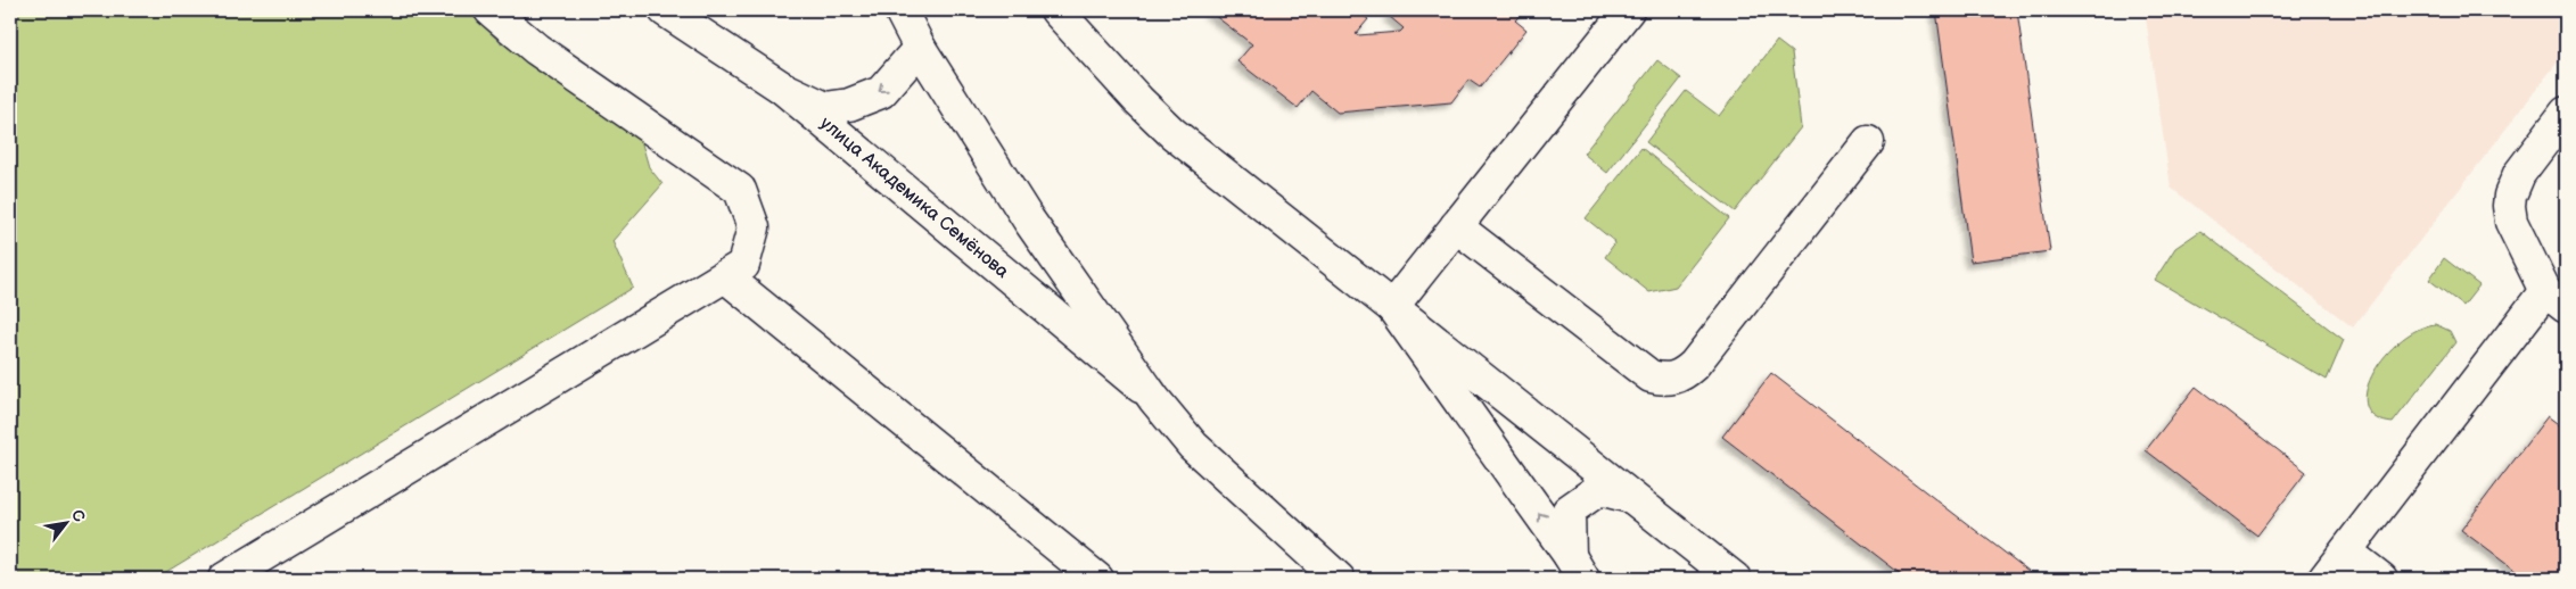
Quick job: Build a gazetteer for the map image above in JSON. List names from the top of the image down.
{
  "streets": {
    "street": ["улица Академика Семёнова"]
  },
  "north": "top right"
}
